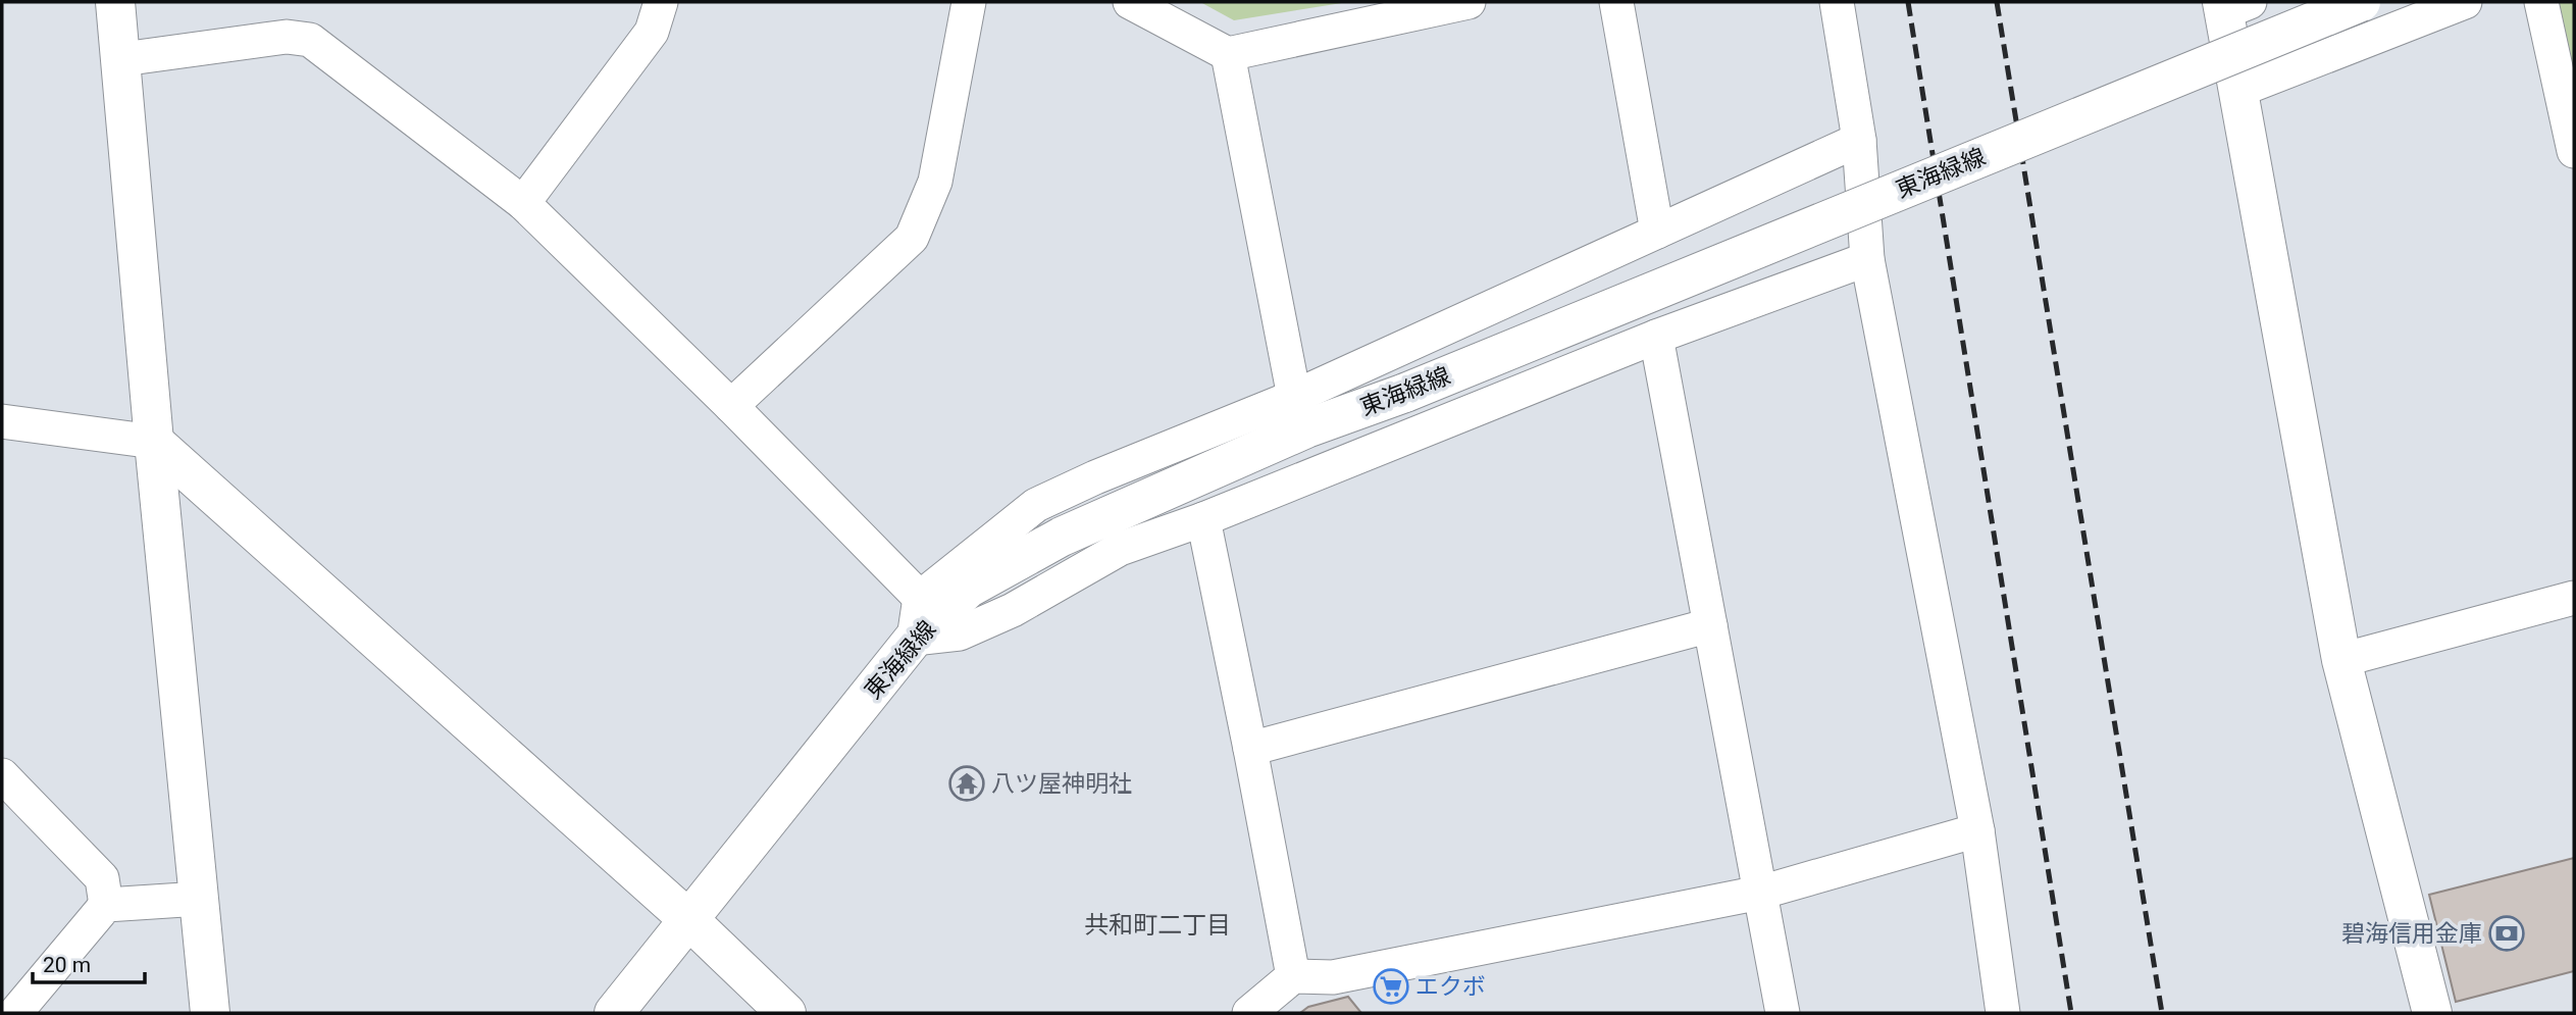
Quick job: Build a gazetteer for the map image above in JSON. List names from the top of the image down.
{
  "streets": {
    "street": ["東海緑線"]
  },
  "districts": ["共和町二丁目"],
  "places": {
    "temple": ["八ツ屋神明社"],
    "bank": ["碧海信用金庫"],
    "supermarket": ["エクボ"]
  },
  "scale_bar": "20 m"
}
